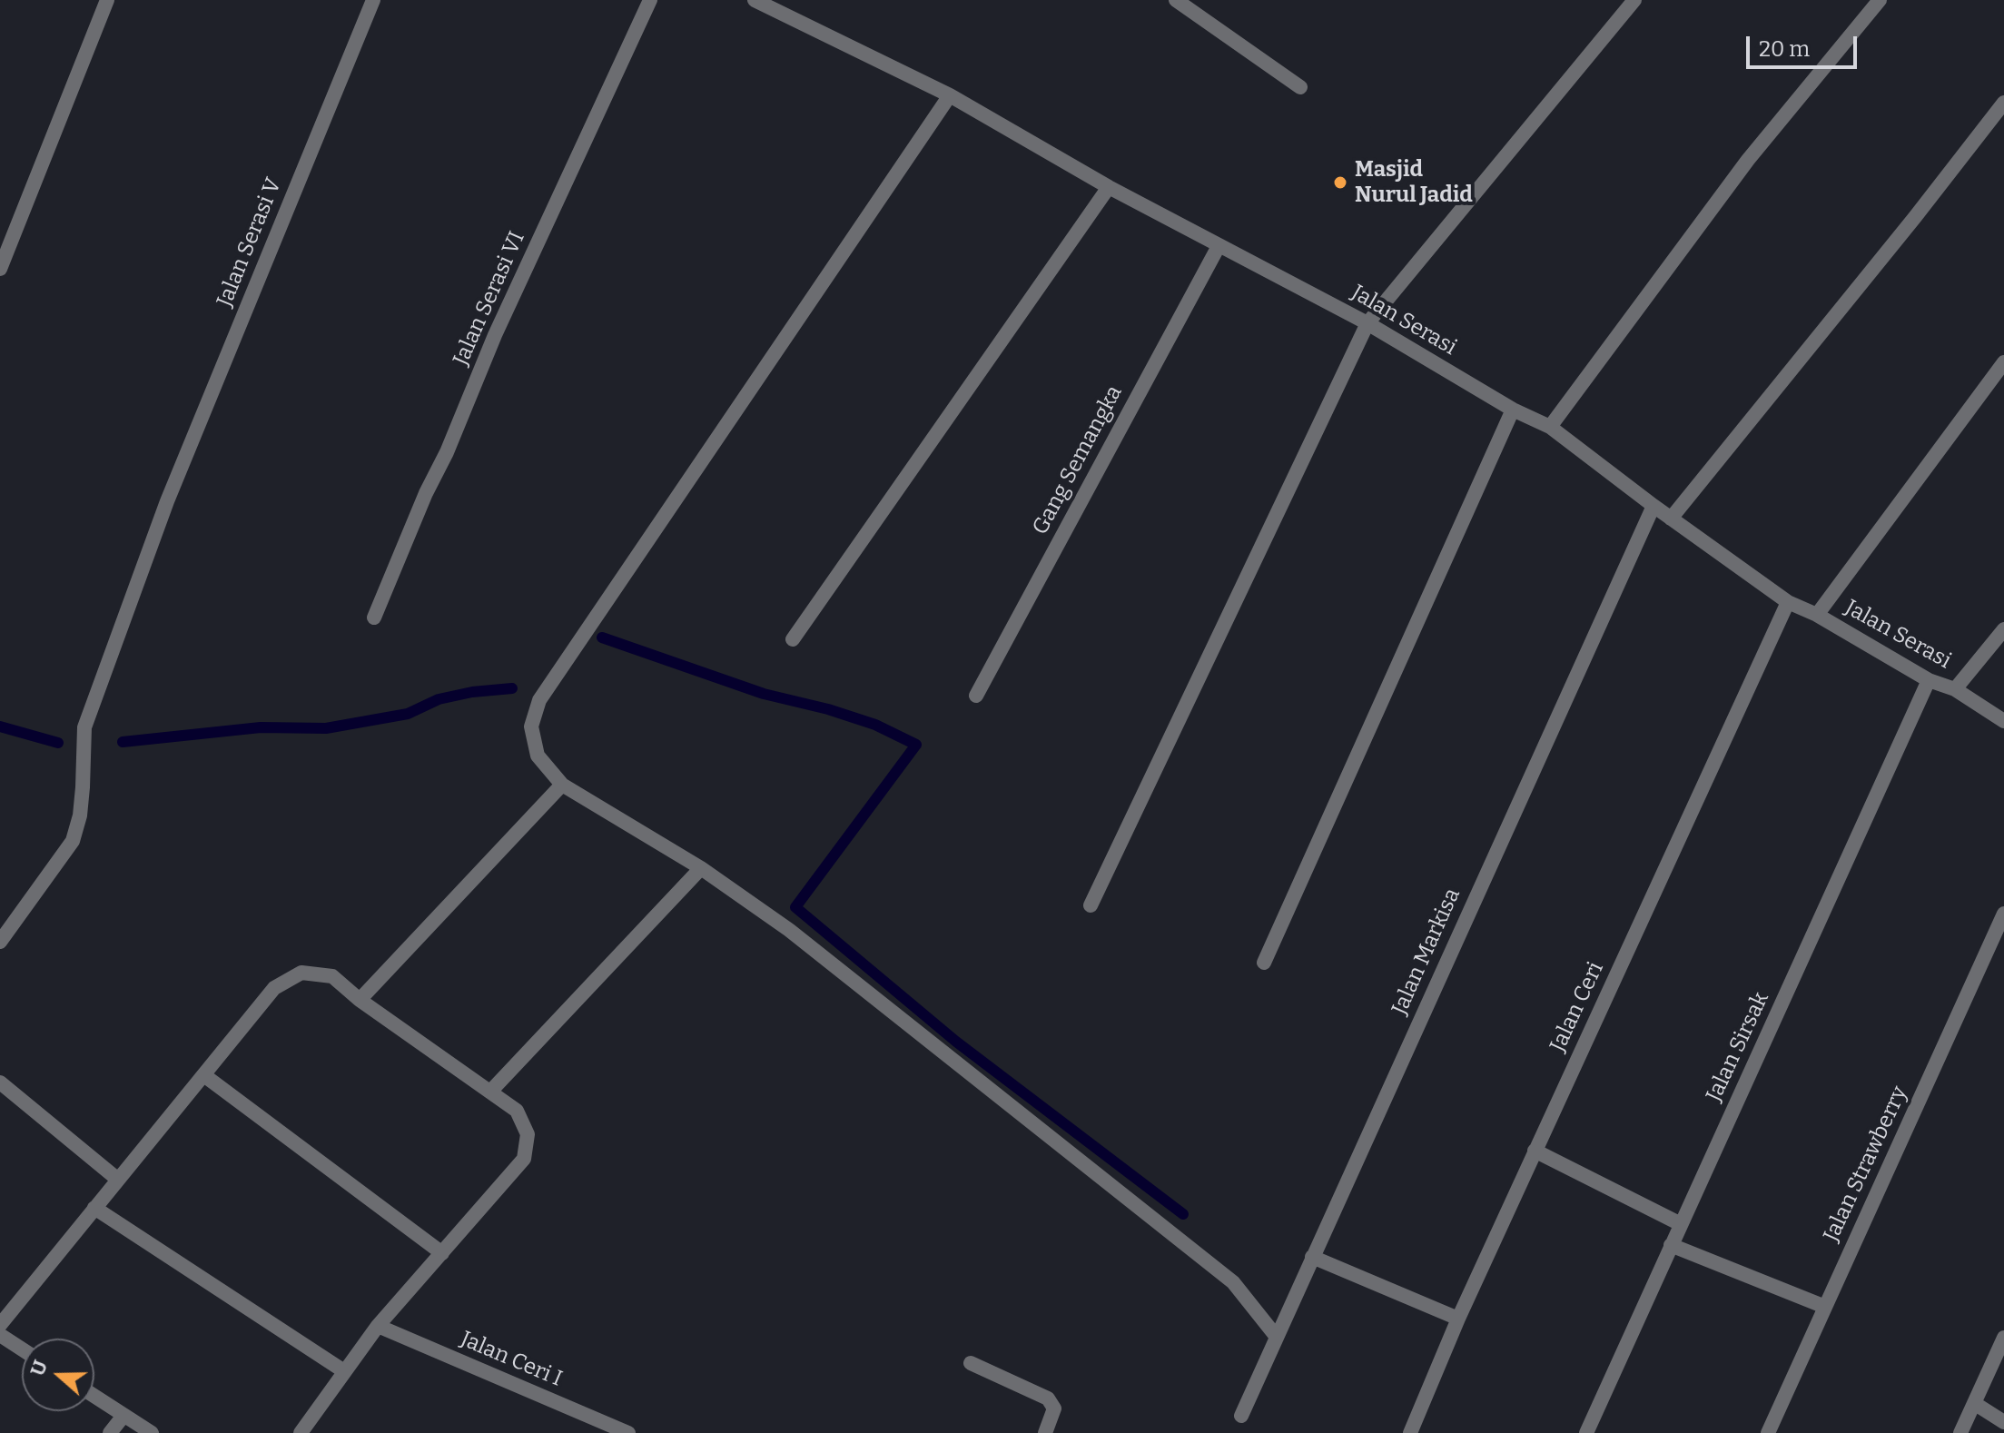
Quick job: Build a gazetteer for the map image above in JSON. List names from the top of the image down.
{
  "streets": {
    "street": [
      "Jalan Serasi V",
      "Jalan Serasi VI",
      "Jalan Serasi",
      "Gang Semangka",
      "Jalan Markisa",
      "Jalan Ceri",
      "Jalan Sirsak",
      "Jalan Strawberry",
      "Jalan Ceri I"
    ]
  },
  "crossings": [
    ["Jalan Serasi", "Gang Semangka"],
    ["Jalan Serasi", "Jalan Markisa"],
    ["Jalan Serasi", "Jalan Ceri"],
    ["Jalan Serasi", "Jalan Sirsak"]
  ],
  "places": ["Masjid Nurul Jadid"],
  "scale_bar": "20 m",
  "north": "left"
}
